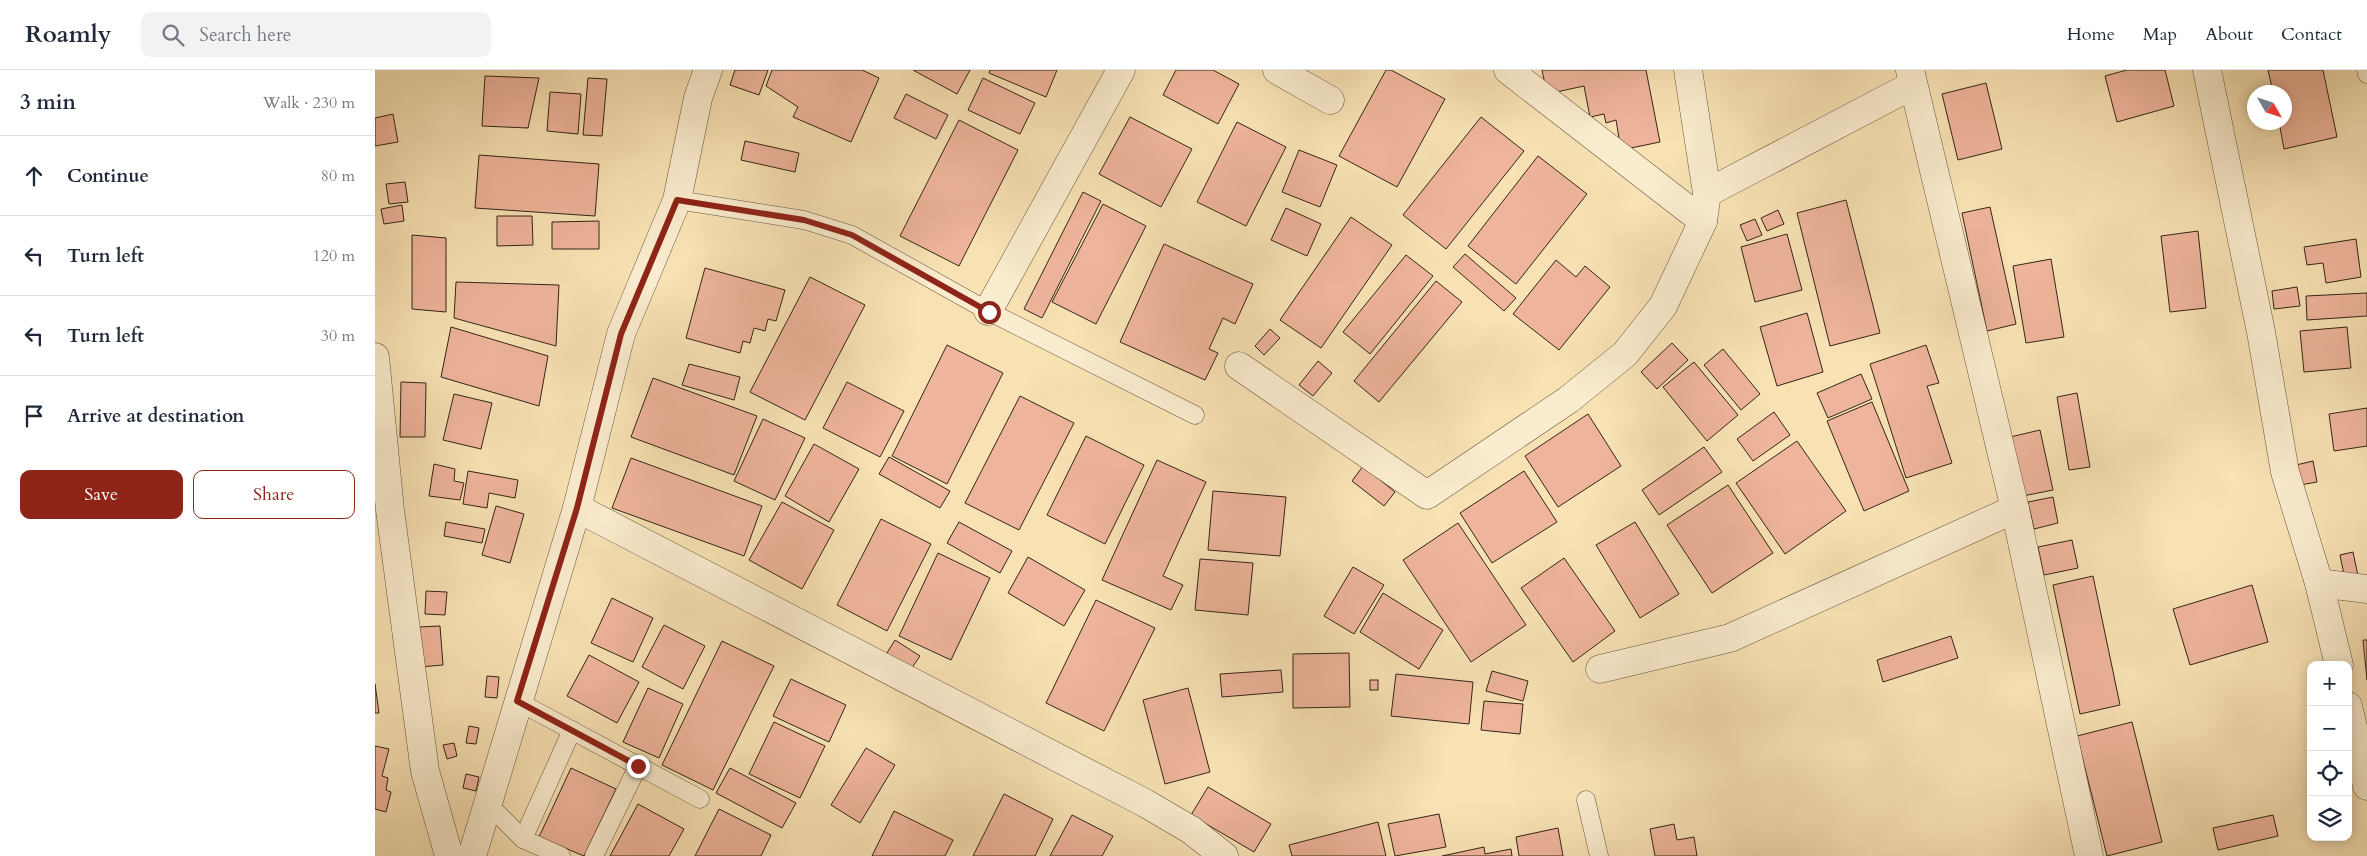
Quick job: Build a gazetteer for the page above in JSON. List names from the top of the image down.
{
  "north": "bottom right",
  "page": {
    "header": "Roamly",
    "search": "Search here",
    "nav": [
      "Home",
      "Map",
      "About",
      "Contact"
    ],
    "heading": ["3 min", "Walk · 230 m"],
    "list": [
      ["Continue", "80 m"],
      ["Turn left", "120 m"],
      ["Turn left", "30 m"],
      "Arrive at destination"
    ],
    "buttons": ["Save", "Share"],
    "map_buttons": ["+", "−"]
  }
}
